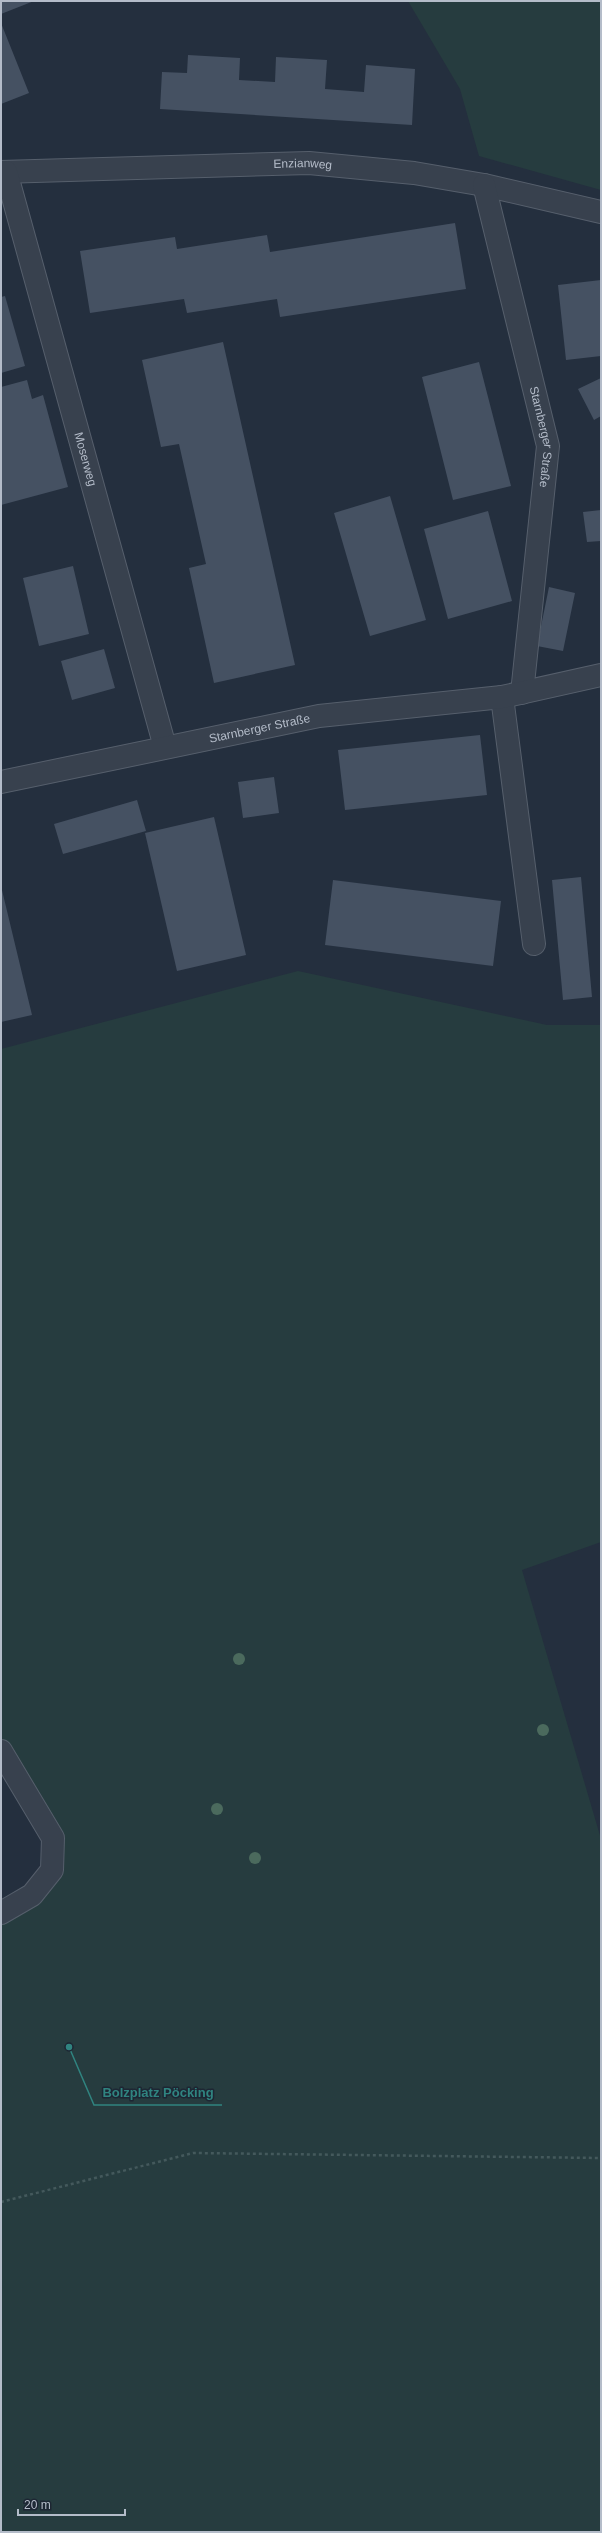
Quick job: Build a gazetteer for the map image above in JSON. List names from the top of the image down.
{
  "streets": {
    "street": ["Enzianweg", "Starnberger Straße", "Moserweg"]
  },
  "crossings": [
    ["Enzianweg", "Starnberger Straße"],
    ["Enzianweg", "Moserweg"],
    ["Starnberger Straße", "Moserweg"]
  ],
  "places": ["Bolzplatz Pöcking"],
  "scale_bar": "20 m"
}
